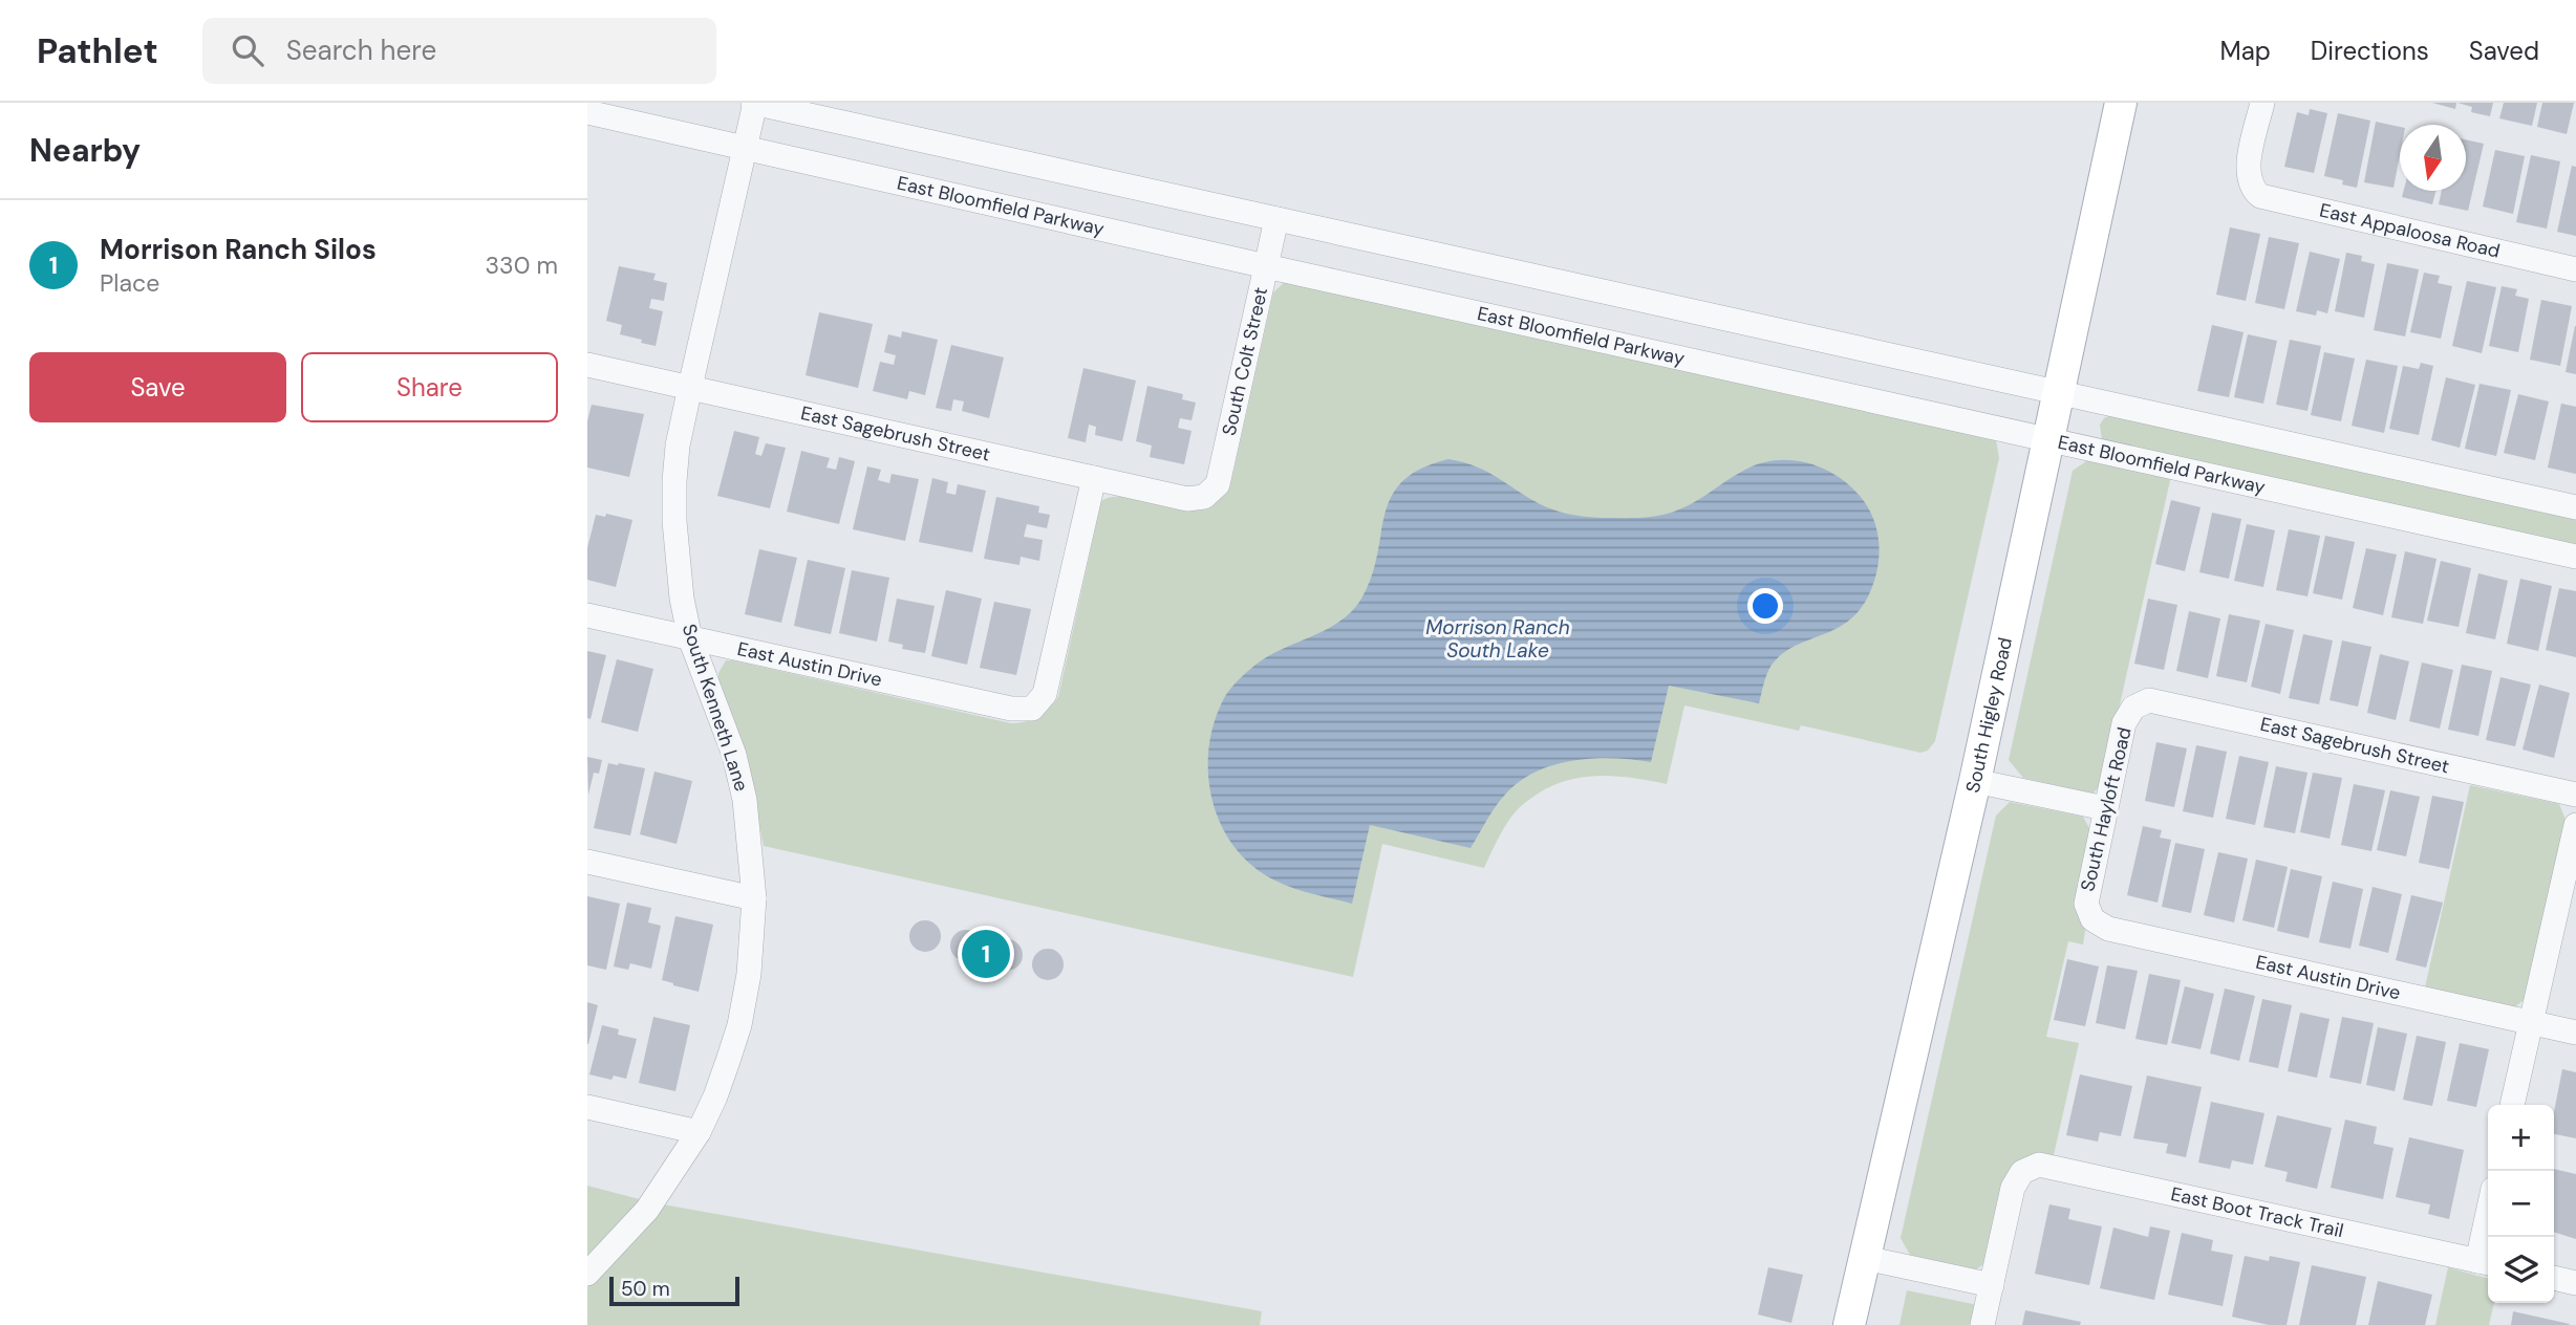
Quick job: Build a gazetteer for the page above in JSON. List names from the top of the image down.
{
  "streets": {
    "main road": ["South Higley Road"],
    "street": [
      "East Bloomfield Parkway",
      "East Appaloosa Road",
      "South Colt Street",
      "East Sagebrush Street",
      "East Austin Drive",
      "South Kenneth Lane",
      "South Hayloft Road",
      "East Boot Track Trail"
    ]
  },
  "crossings": [
    ["East Bloomfield Parkway", "South Colt Street"],
    ["East Bloomfield Parkway", "South Kenneth Lane"],
    ["East Bloomfield Parkway", "South Higley Road"],
    ["South Colt Street", "East Sagebrush Street"],
    ["East Sagebrush Street", "East Austin Drive"],
    ["East Sagebrush Street", "South Kenneth Lane"],
    ["East Sagebrush Street", "South Hayloft Road"],
    ["East Austin Drive", "South Kenneth Lane"],
    ["East Austin Drive", "South Hayloft Road"]
  ],
  "water": ["Morrison Ranch South Lake"],
  "scale_bar": "50 m",
  "north": "bottom",
  "page": {
    "header": "Pathlet",
    "search": "Search here",
    "nav": ["Map", "Directions", "Saved"],
    "heading": "Nearby",
    "list": [
      {
        "mark": "1",
        "name": "Morrison Ranch Silos",
        "note": "Place",
        "value": "330 m"
      }
    ],
    "buttons": ["Save", "Share"],
    "pins": "1",
    "map_buttons": ["+", "−"],
    "scale": "50 m"
  }
}
